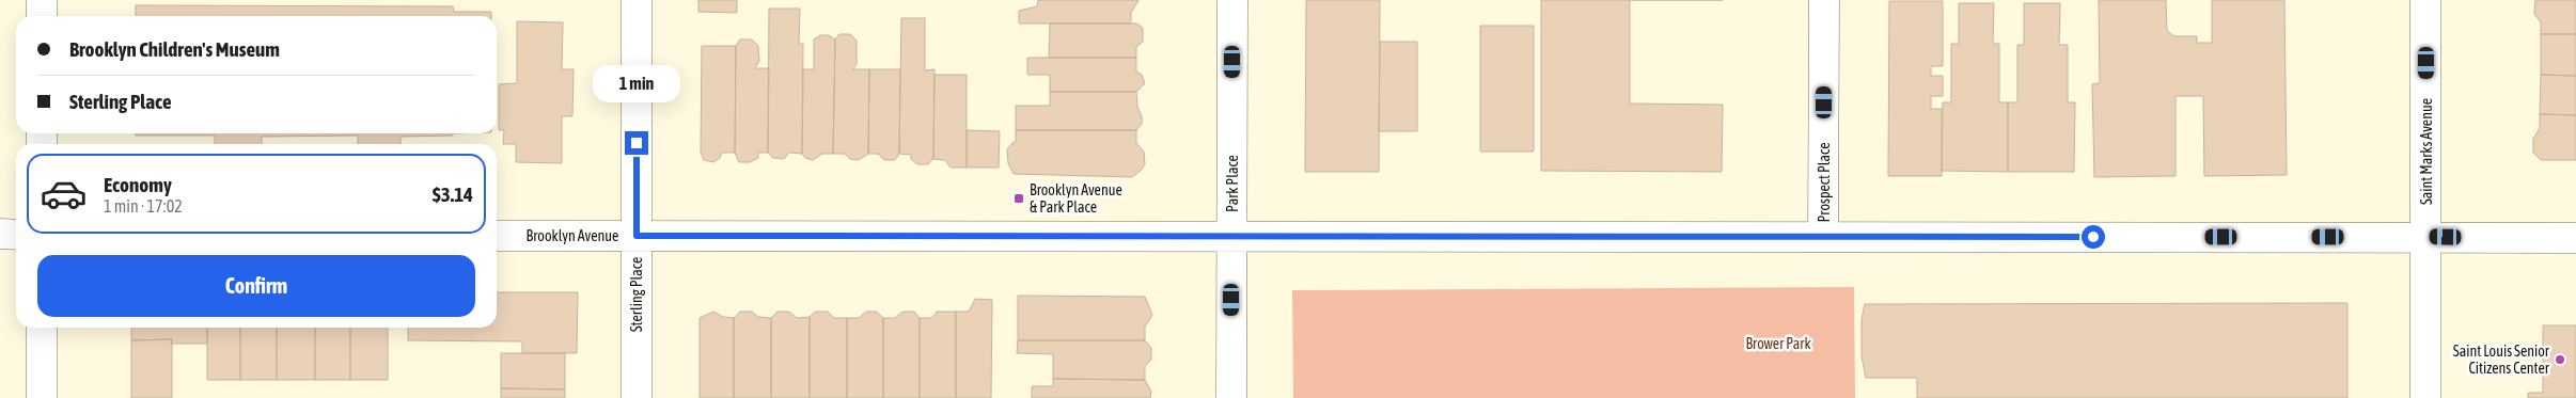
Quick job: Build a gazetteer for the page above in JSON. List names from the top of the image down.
{
  "streets": {
    "street": [
      "Saint Marks Avenue",
      "Prospect Place",
      "Park Place",
      "Brooklyn Avenue",
      "Sterling Place"
    ]
  },
  "crossings": [
    ["Saint Marks Avenue", "Brooklyn Avenue"],
    ["Prospect Place", "Brooklyn Avenue"],
    ["Park Place", "Brooklyn Avenue"],
    ["Brooklyn Avenue", "Sterling Place"]
  ],
  "parks": ["Brower Park"],
  "places": {
    "transit": ["Brooklyn Avenue & Park Place"],
    "other": ["Saint Louis Senior Citizens Center"]
  },
  "page": {
    "banner": ["Brooklyn Children's Museum", "Sterling Place"],
    "bubble": "1 min",
    "list": [
      {
        "name": "Economy",
        "note": "1 min · 17:02",
        "value": "$3.14"
      }
    ],
    "buttons": "Confirm"
  }
}
